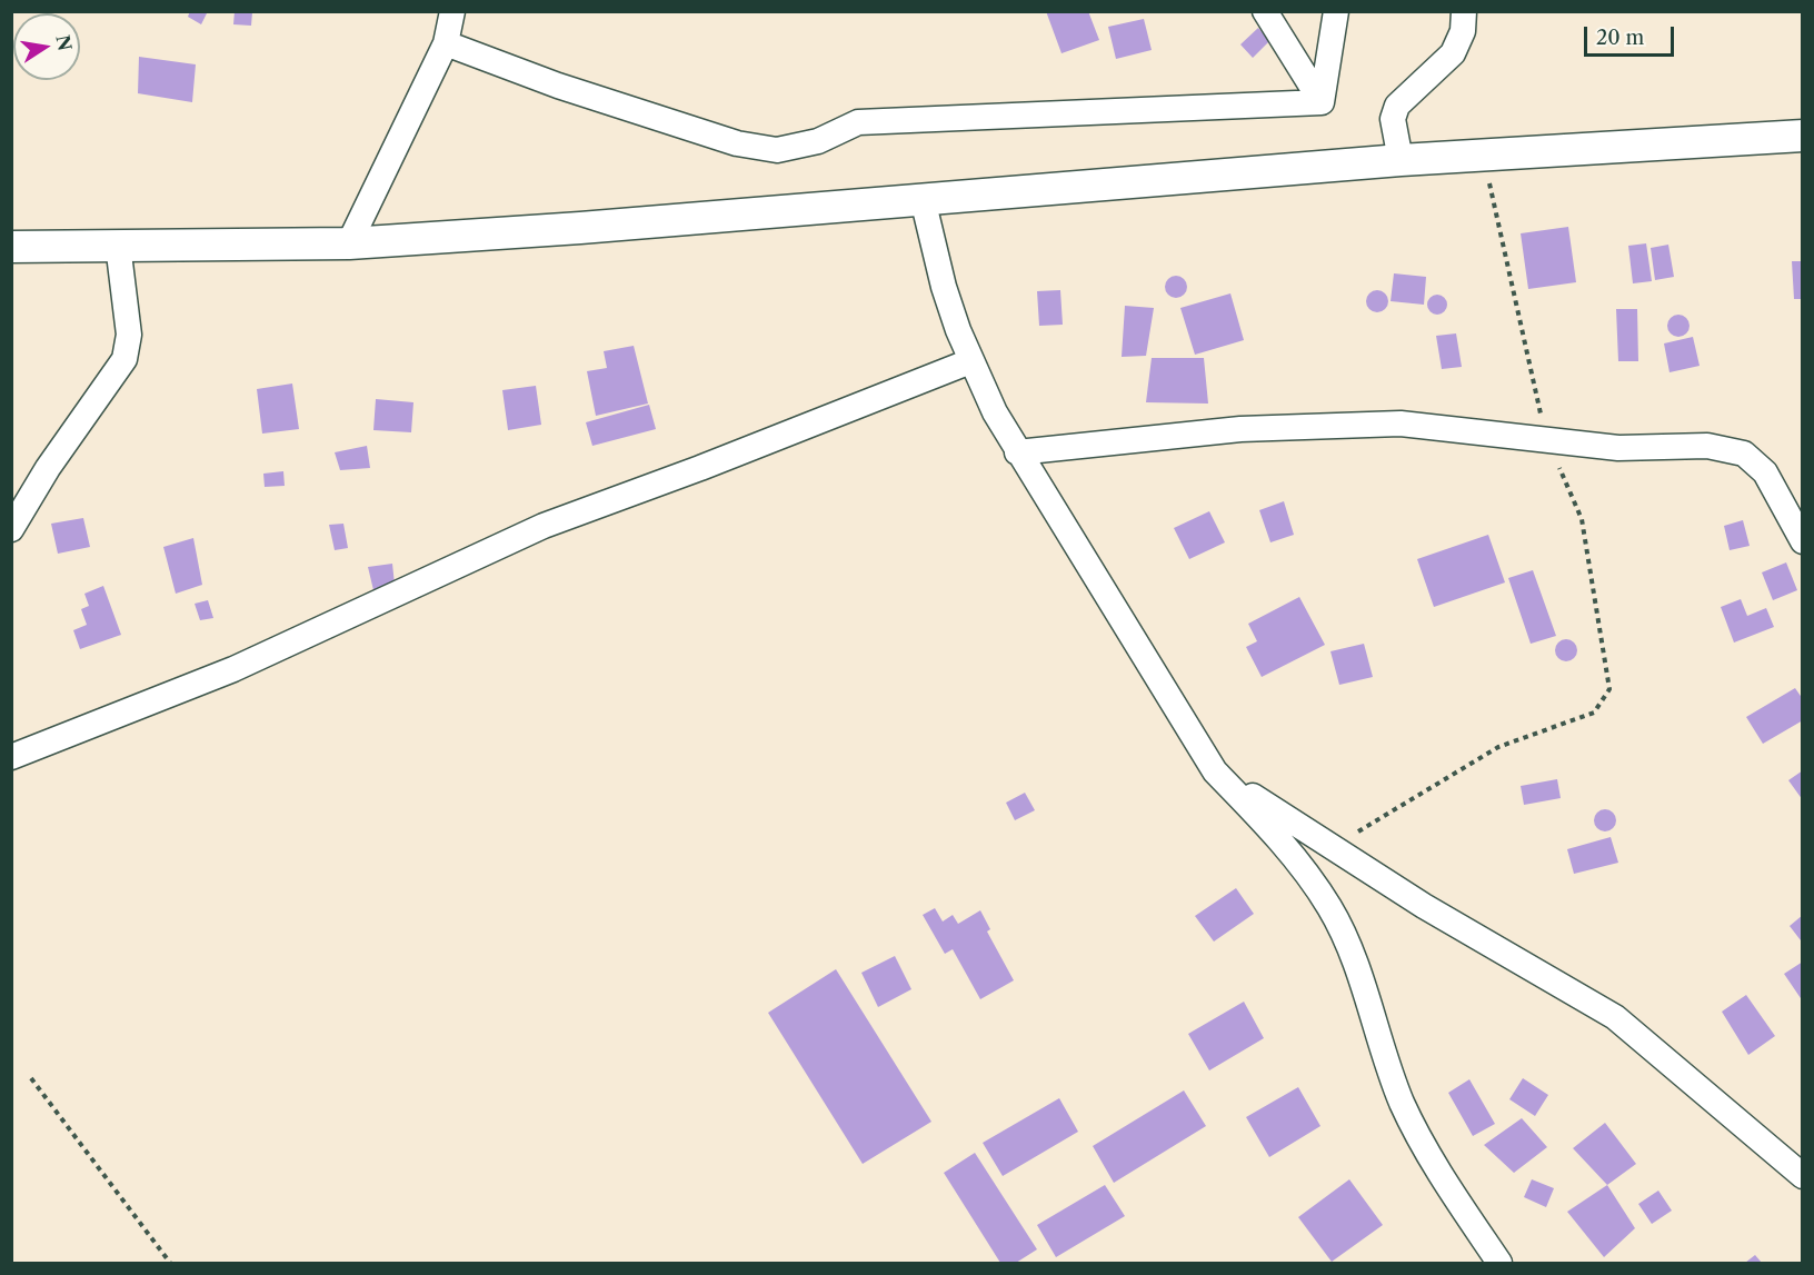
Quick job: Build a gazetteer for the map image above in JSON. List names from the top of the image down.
{
  "scale_bar": "20 m",
  "north": "right"
}
